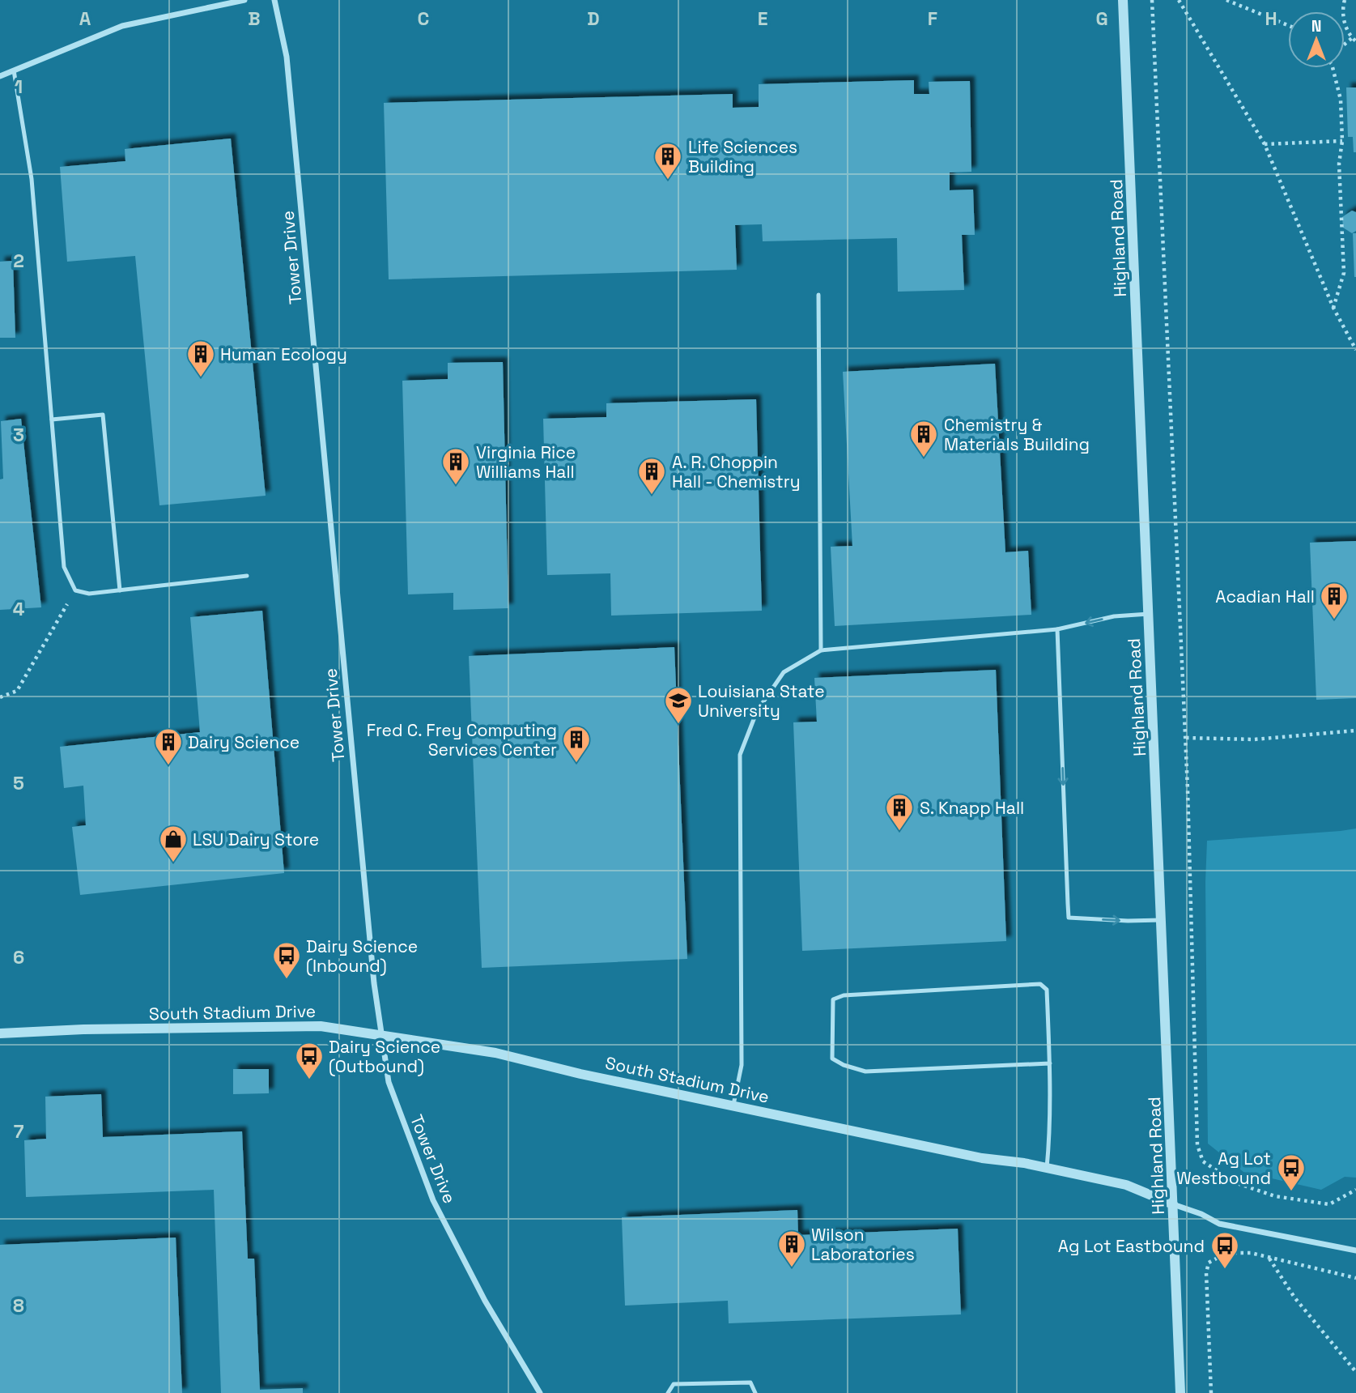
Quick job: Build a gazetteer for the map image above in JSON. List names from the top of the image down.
{
  "streets": {
    "street": ["Highland Road", "Tower Drive", "South Stadium Drive"]
  },
  "crossings": [
    ["Highland Road", "South Stadium Drive"],
    ["Tower Drive", "South Stadium Drive"]
  ],
  "places": {
    "building": [
      "Life Sciences Building",
      "Human Ecology",
      "Chemistry & Materials Building",
      "Virginia Rice Williams Hall",
      "A. R. Choppin Hall - Chemistry",
      "Acadian Hall",
      "Fred C. Frey Computing Services Center",
      "Dairy Science",
      "S. Knapp Hall",
      "Wilson Laboratories"
    ],
    "school or university": ["Louisiana State University"],
    "shop": ["LSU Dairy Store"],
    "bus stop": [
      "Dairy Science (Inbound)",
      "Dairy Science (Outbound)",
      "Ag Lot Westbound",
      "Ag Lot Eastbound"
    ]
  },
  "north": "top",
  "grid": {
    "columns": [
      "A",
      "B",
      "C",
      "D",
      "E",
      "F",
      "G",
      "H"
    ],
    "rows": [
      "1",
      "2",
      "3",
      "4",
      "5",
      "6",
      "7",
      "8"
    ]
  }
}
